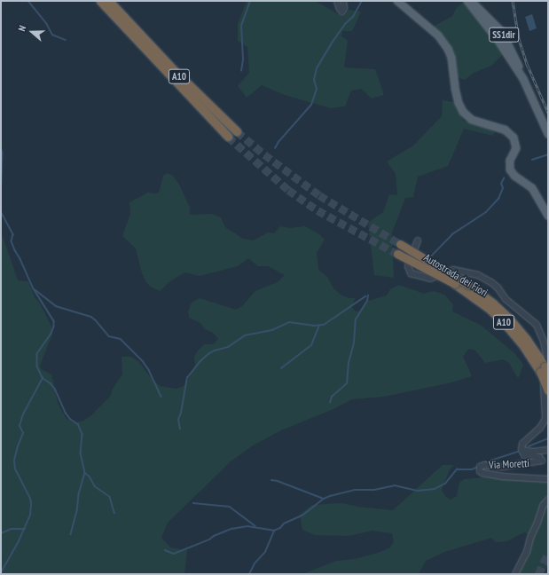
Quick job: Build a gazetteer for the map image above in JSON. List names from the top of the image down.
{
  "streets": {
    "highway": ["A10", "Autostrada dei Fiori"],
    "main road": ["SS1dir"],
    "street": ["Via Moretti"]
  },
  "north": "left"
}
